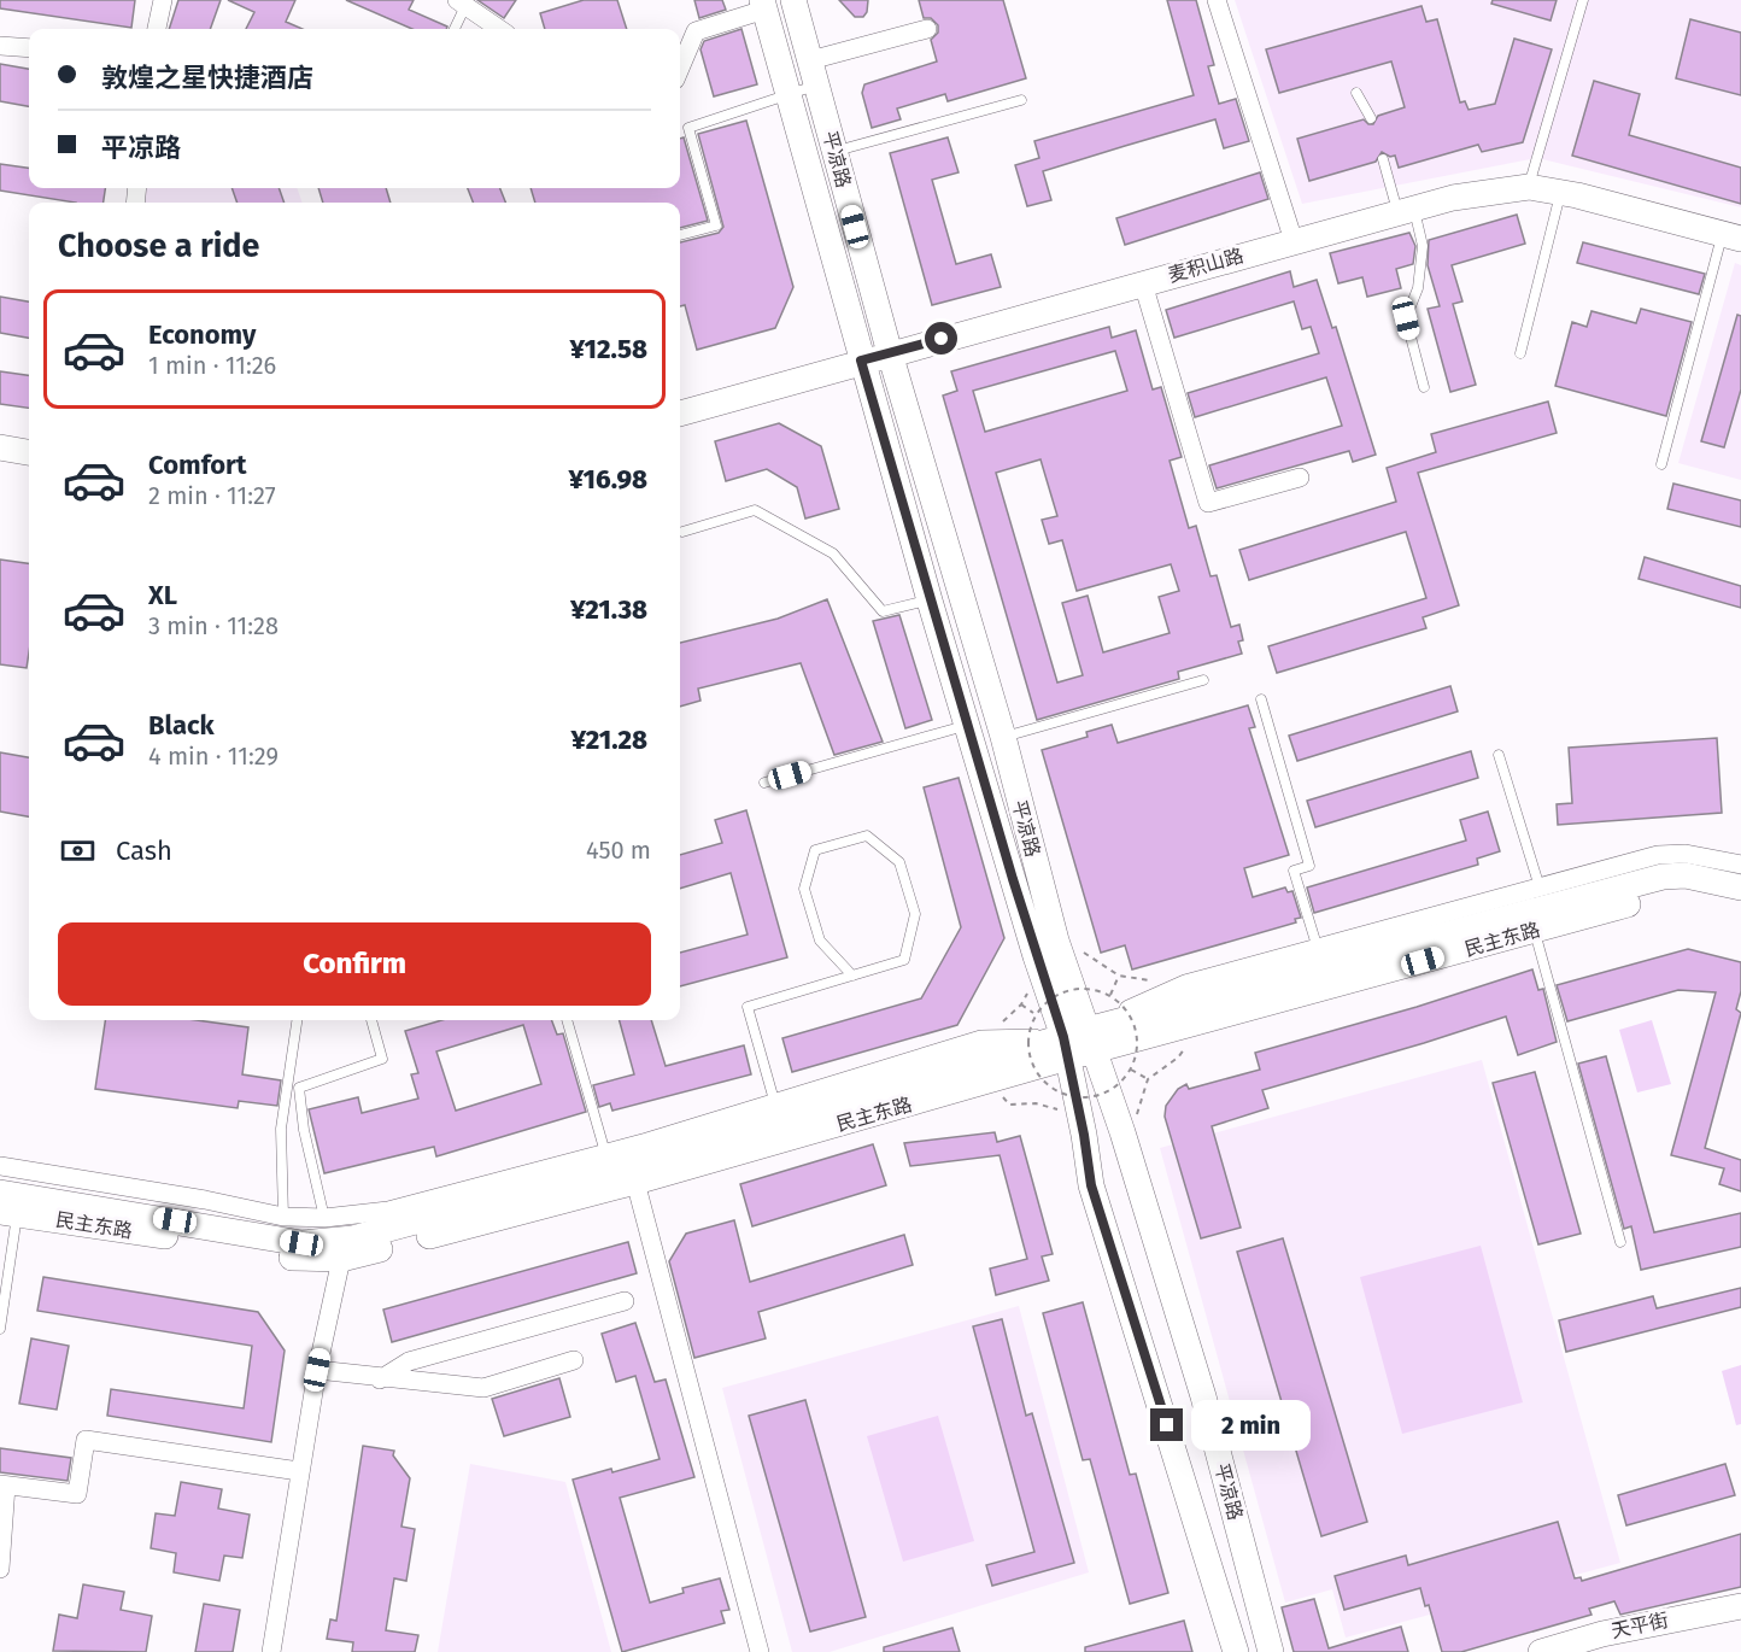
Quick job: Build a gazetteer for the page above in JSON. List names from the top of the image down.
{
  "streets": {
    "street": [
      "平凉路",
      "麦积山路",
      "民主东路",
      "天平街"
    ]
  },
  "crossings": [
    ["平凉路", "麦积山路"],
    ["平凉路", "民主东路"]
  ],
  "page": {
    "banner": ["敦煌之星快捷酒店", "平凉路"],
    "heading": "Choose a ride",
    "list": [
      {
        "name": "Economy",
        "note": "1 min · 11:26",
        "value": "¥12.58"
      },
      {
        "name": "Comfort",
        "note": "2 min · 11:27",
        "value": "¥16.98"
      },
      {
        "name": "XL",
        "note": "3 min · 11:28",
        "value": "¥21.38"
      },
      {
        "name": "Black",
        "note": "4 min · 11:29",
        "value": "¥21.28"
      }
    ],
    "pay": ["Cash", "450 m"],
    "buttons": "Confirm",
    "bubble": "2 min"
  }
}
